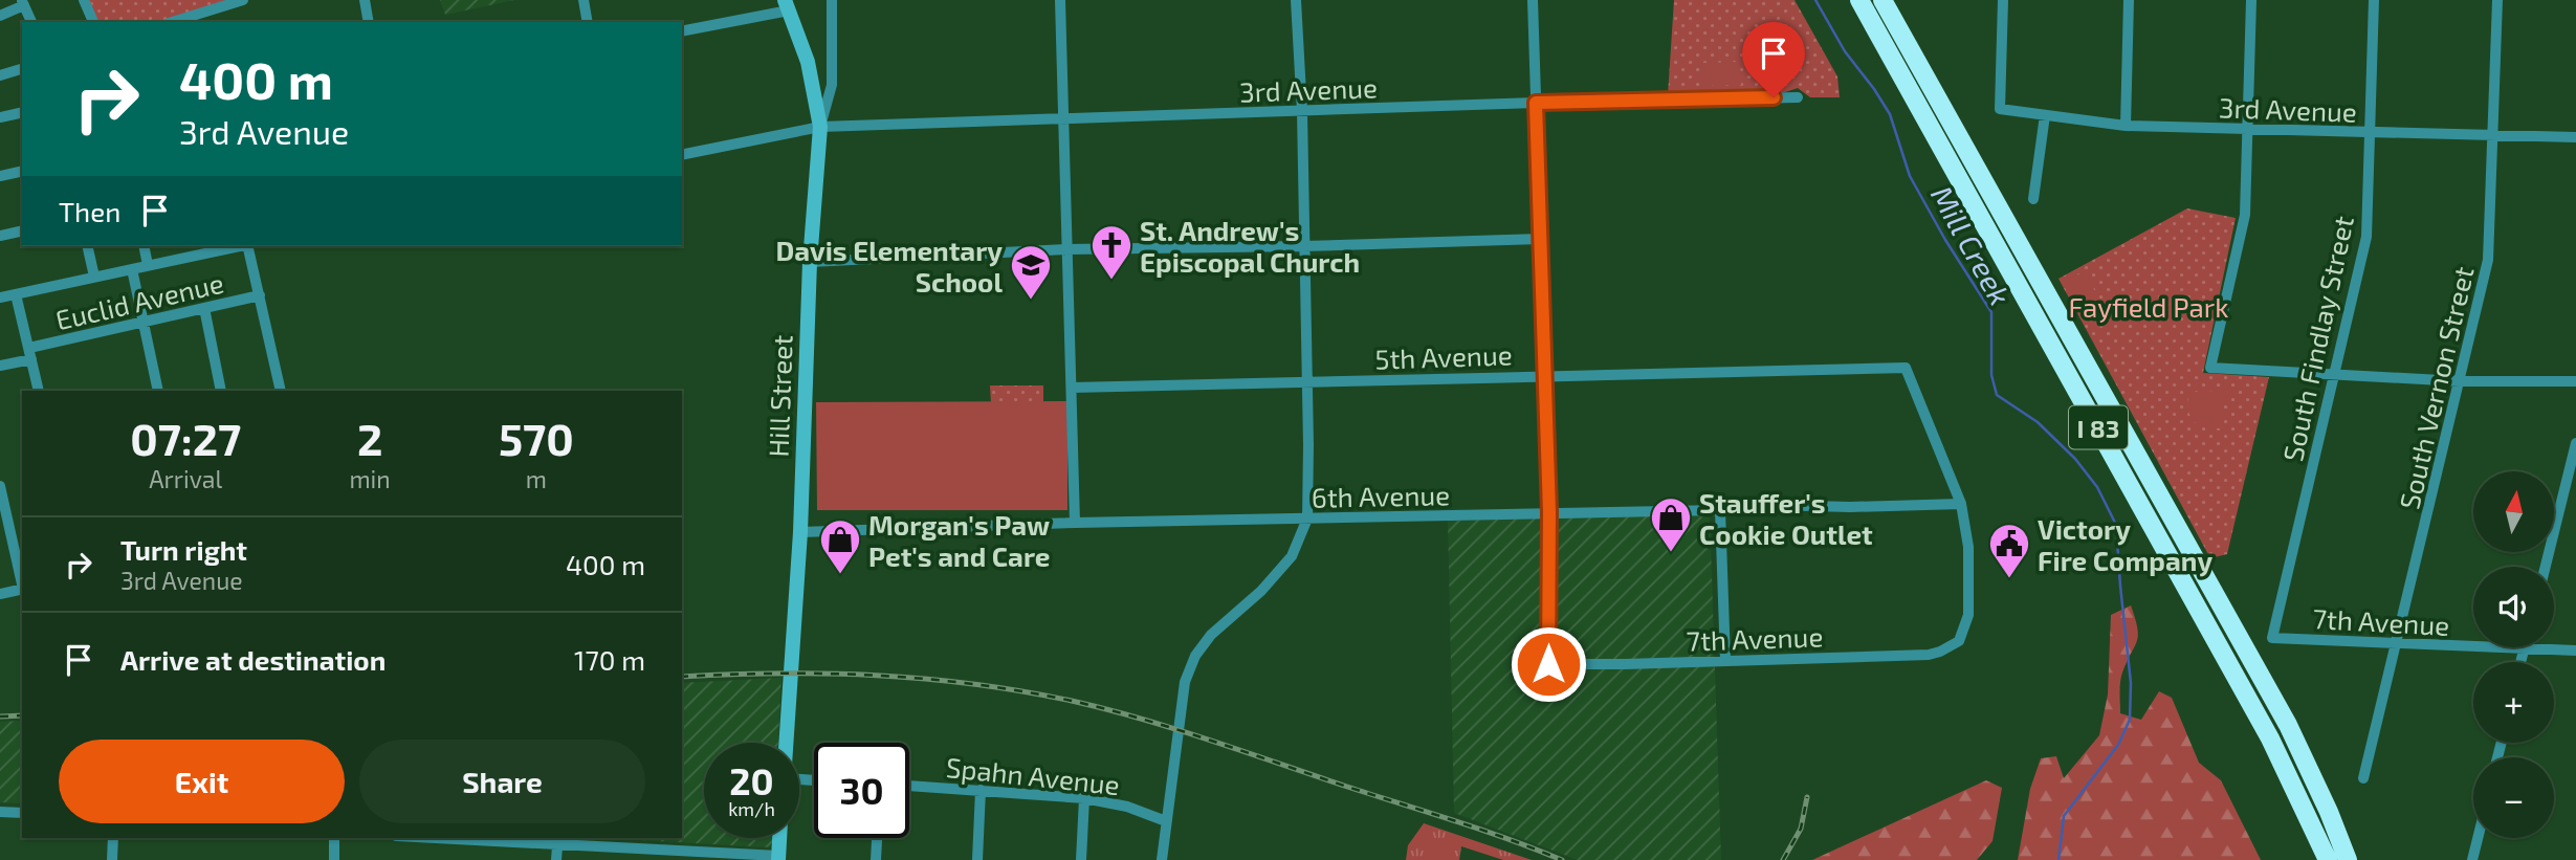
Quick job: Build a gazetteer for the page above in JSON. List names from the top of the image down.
{
  "streets": {
    "highway": ["I 83"],
    "main road": ["Hill Street"],
    "street": [
      "3rd Avenue",
      "Euclid Avenue",
      "South Findlay Street",
      "5th Avenue",
      "South Vernon Street",
      "6th Avenue",
      "7th Avenue",
      "Spahn Avenue"
    ]
  },
  "crossings": [
    ["3rd Avenue", "South Findlay Street"],
    ["3rd Avenue", "South Vernon Street"],
    ["3rd Avenue", "Hill Street"],
    ["South Findlay Street", "7th Avenue"],
    ["5th Avenue", "6th Avenue"],
    ["5th Avenue", "7th Avenue"],
    ["South Vernon Street", "7th Avenue"],
    ["Hill Street", "6th Avenue"],
    ["6th Avenue", "7th Avenue"]
  ],
  "water": ["Mill Creek"],
  "parks": ["Fayfield Park"],
  "places": {
    "church": ["St. Andrew's Episcopal Church"],
    "school or university": ["Davis Elementary School"],
    "shop": ["Stauffer's Cookie Outlet", "Morgan's Paw Pet's and Care"],
    "public building": ["Victory Fire Company"]
  },
  "north": "top",
  "page": {
    "turn": ["400 m", "3rd Avenue"],
    "then": "Then",
    "eta": [
      "07:27",
      "Arrival",
      "2",
      "min",
      "570",
      "m"
    ],
    "map_buttons": ["+", "−"],
    "list": [
      {
        "name": "Turn right",
        "note": "3rd Avenue",
        "value": "400 m"
      },
      {
        "name": "Arrive at destination",
        "value": "170 m"
      }
    ],
    "buttons": ["Exit", "Share"],
    "speed": "20 km/h",
    "limit": "30"
  }
}
